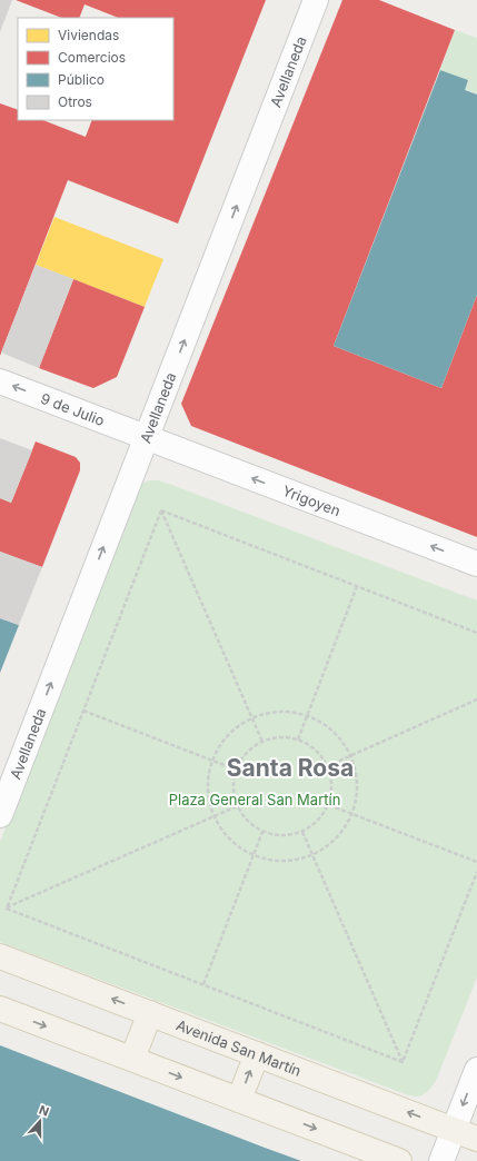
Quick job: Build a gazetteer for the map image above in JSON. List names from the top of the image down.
{
  "streets": {
    "main road": ["Avenida San Martín"],
    "street": ["Avellaneda", "9 de Julio", "Yrigoyen"]
  },
  "crossings": [
    ["Avellaneda", "9 de Julio"],
    ["Avellaneda", "Yrigoyen"],
    ["9 de Julio", "Yrigoyen"]
  ],
  "one_way": ["Avellaneda", "9 de Julio", "Yrigoyen"],
  "districts": ["Santa Rosa"],
  "parks": ["Plaza General San Martín"],
  "legend": [
    "Viviendas",
    "Comercios",
    "Público",
    "Otros"
  ],
  "north": "top"
}
